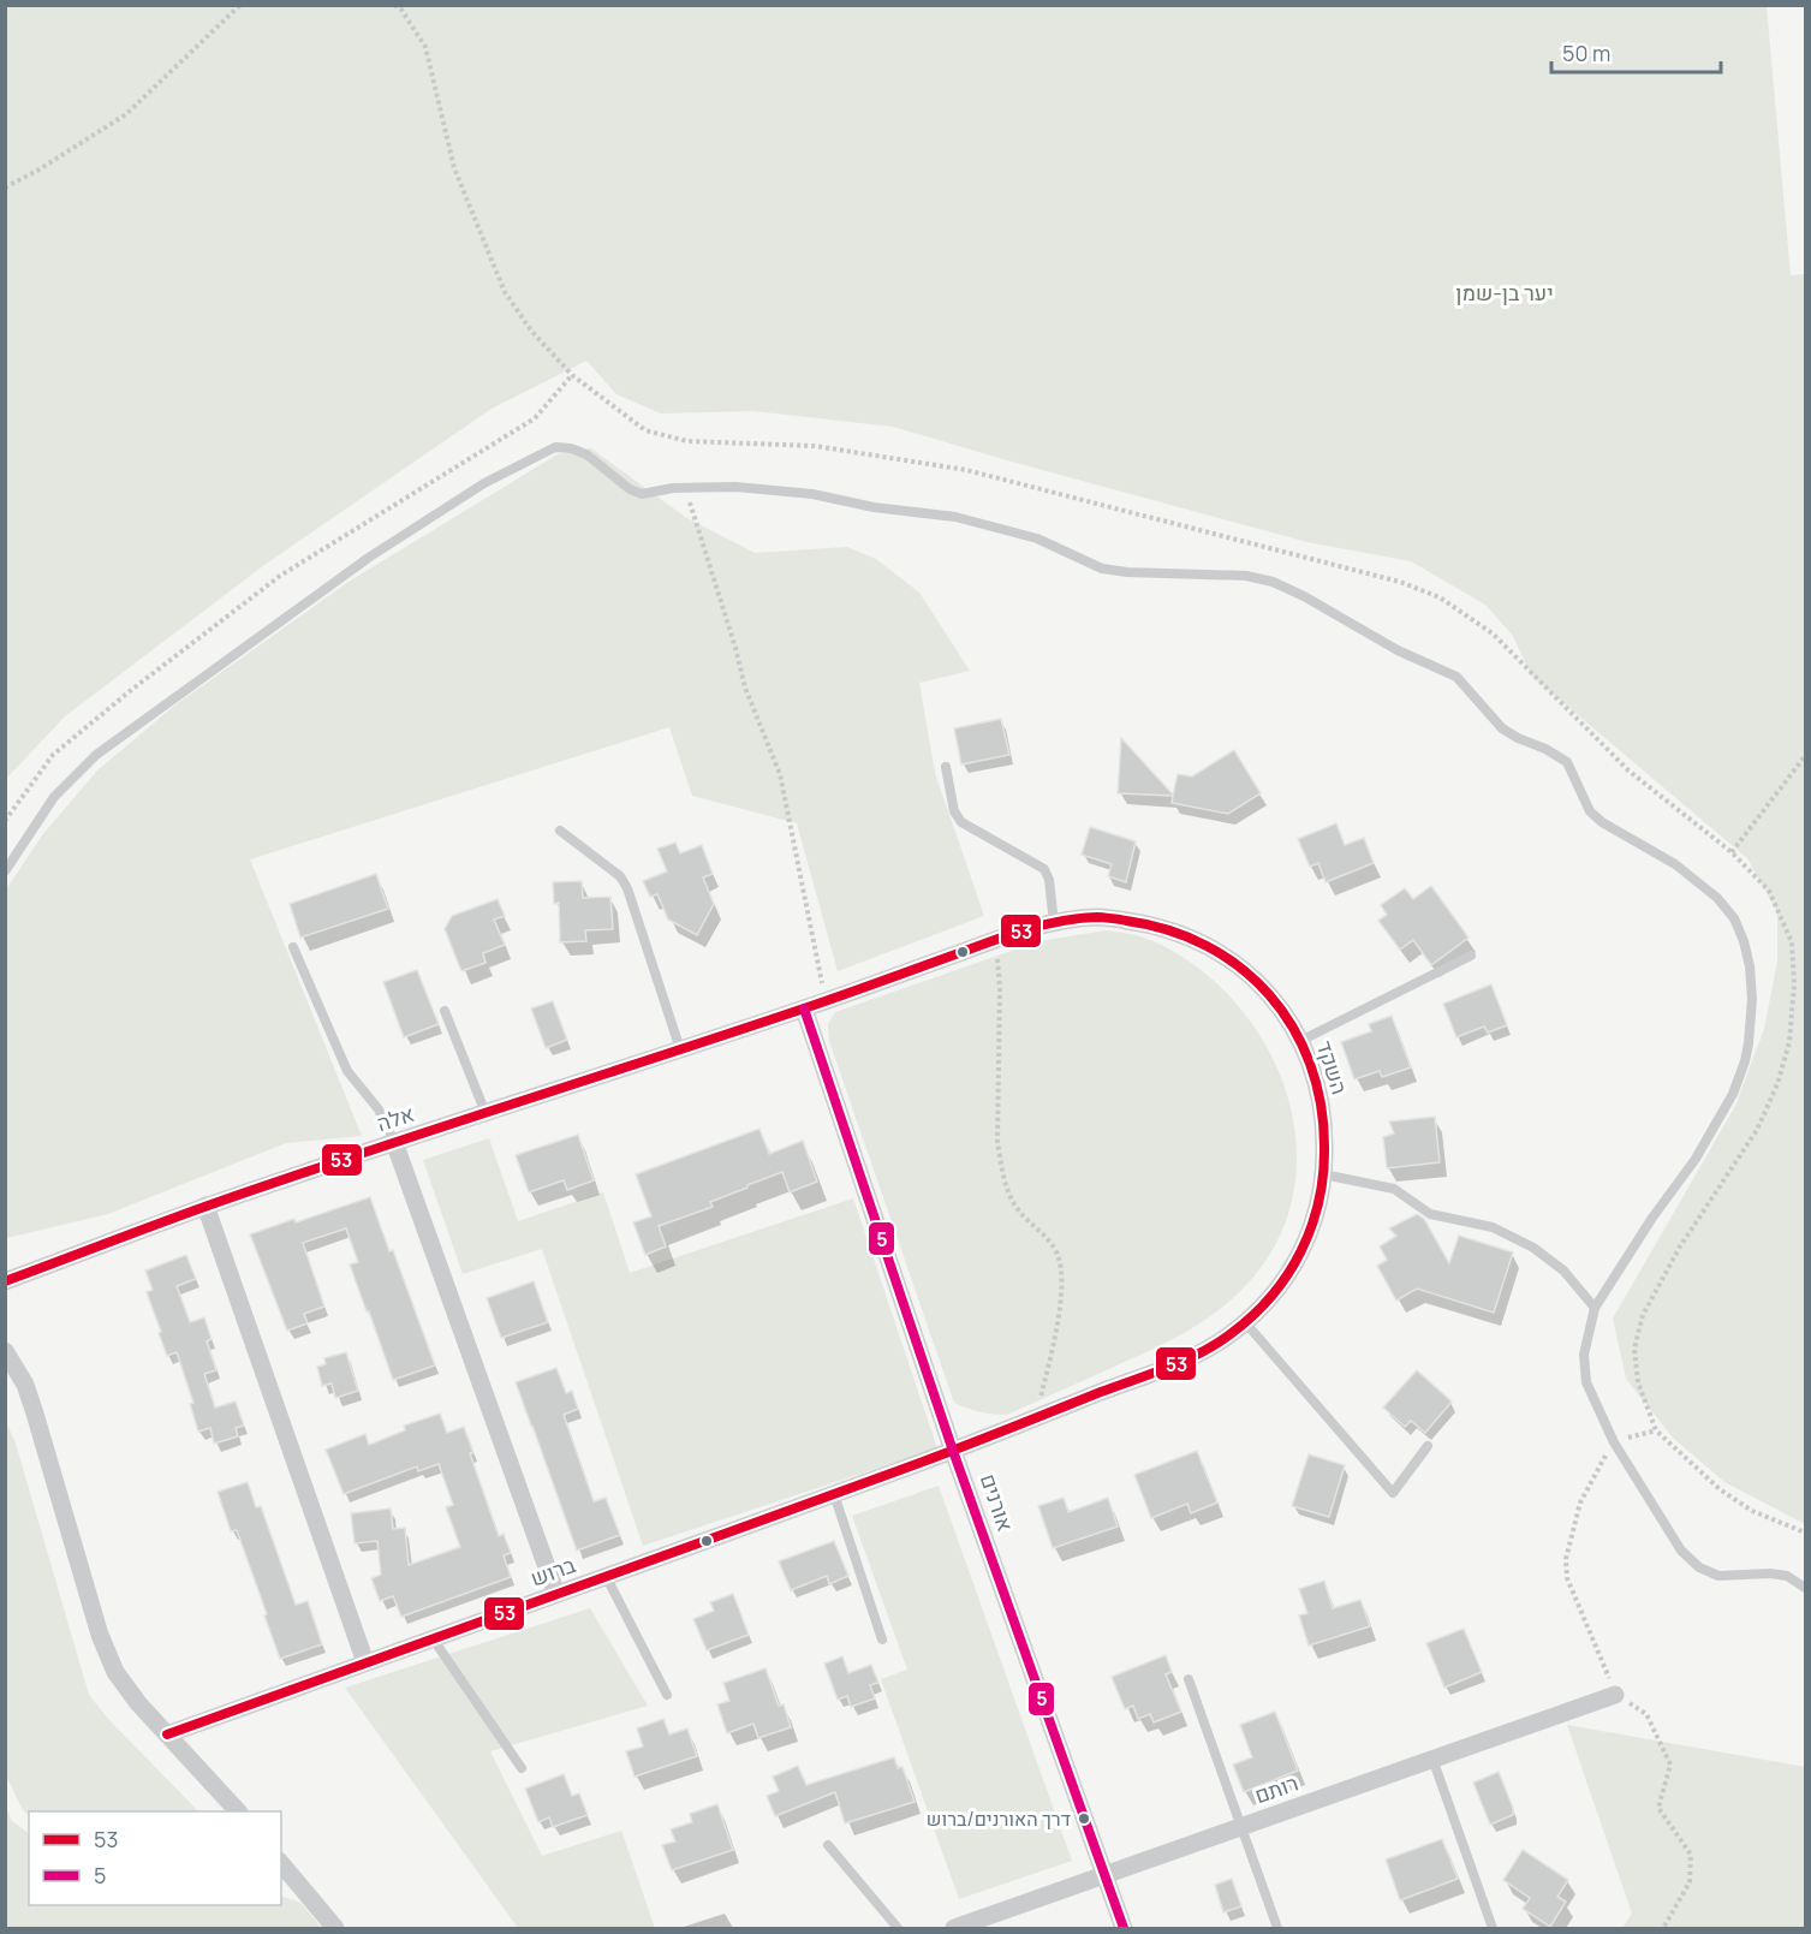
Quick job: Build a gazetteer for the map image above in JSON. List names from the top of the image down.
{
  "streets": {
    "street": [
      "השקד",
      "אלה",
      "אורנים",
      "ברוש",
      "רותם"
    ]
  },
  "crossings": [
    ["השקד", "אלה"],
    ["השקד", "אורנים"],
    ["השקד", "ברוש"],
    ["אלה", "אורנים"],
    ["אורנים", "ברוש"],
    ["אורנים", "רותם"]
  ],
  "parks": ["יער בן-שמן"],
  "places": ["דרך האורנים/ברוש"],
  "lines": ["transit line 53", "transit line 5"],
  "legend": ["53", "5"],
  "scale_bar": "50 m"
}
